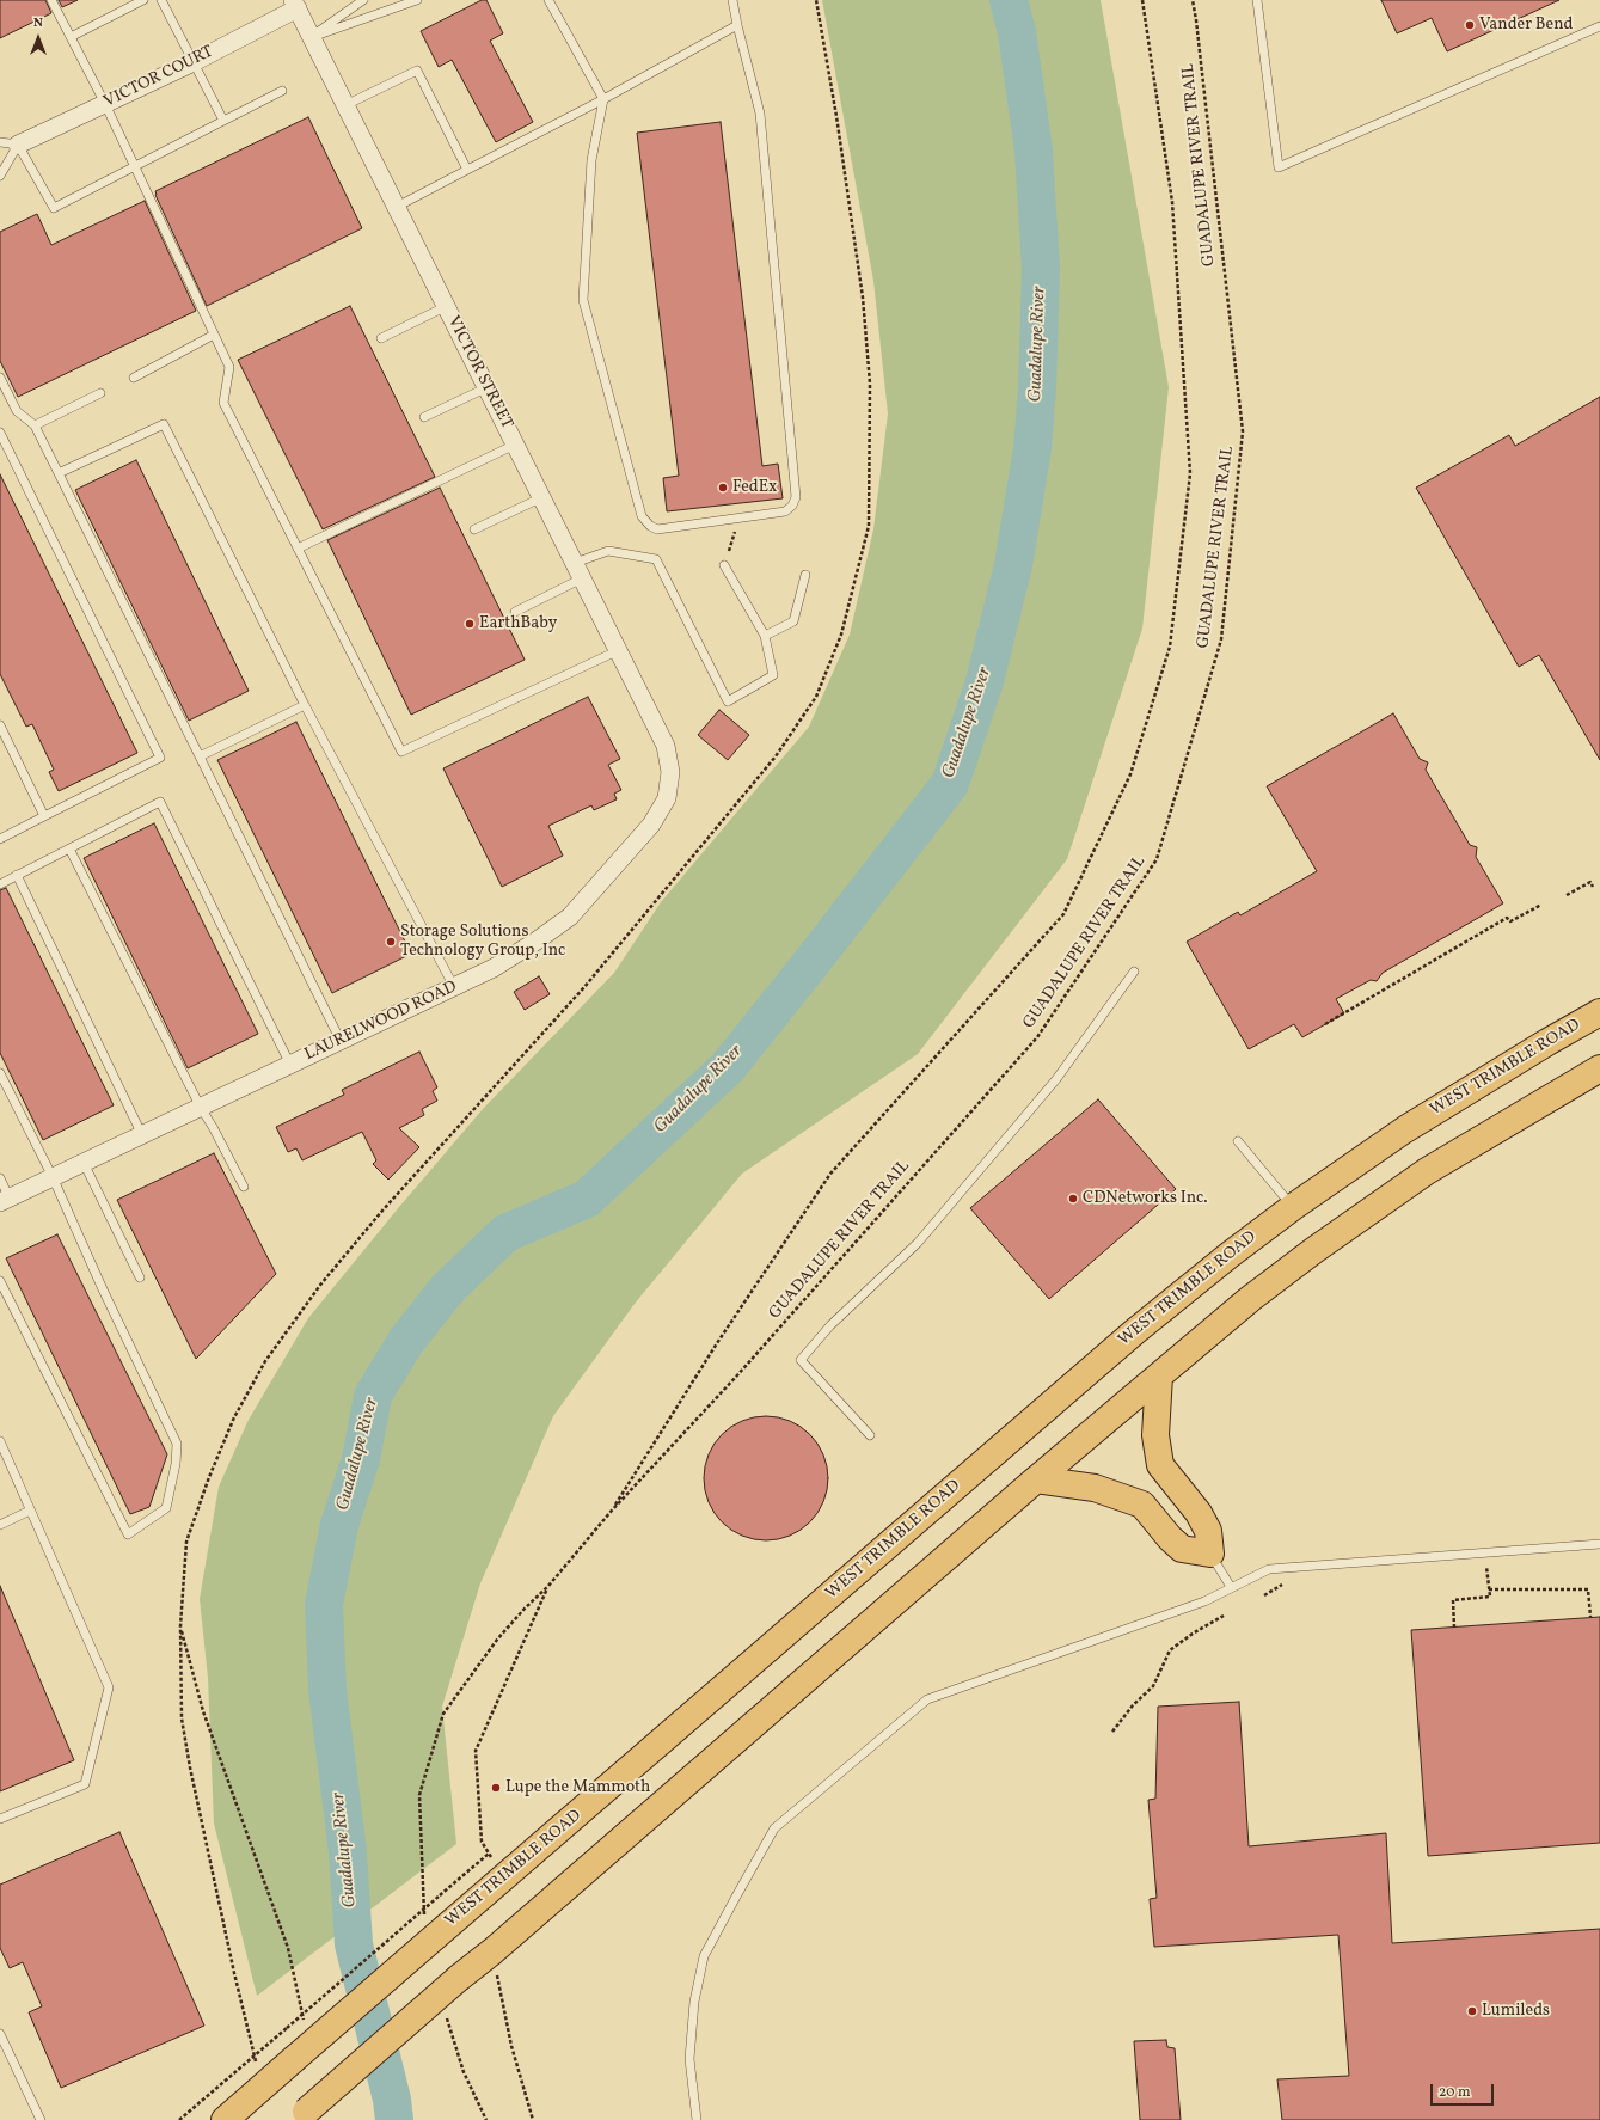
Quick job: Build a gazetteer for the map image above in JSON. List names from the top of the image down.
{
  "streets": {
    "main road": ["WEST TRIMBLE ROAD"],
    "street": ["VICTOR COURT", "VICTOR STREET", "LAURELWOOD ROAD"],
    "path": ["GUADALUPE RIVER TRAIL"]
  },
  "crossings": [
    ["VICTOR COURT", "VICTOR STREET"],
    ["GUADALUPE RIVER TRAIL", "WEST TRIMBLE ROAD"],
    ["VICTOR STREET", "LAURELWOOD ROAD"]
  ],
  "water": ["Guadalupe River"],
  "places": [
    "Vander Bend",
    "FedEx",
    "EarthBaby",
    "Storage Solutions Technology Group, Inc",
    "CDNetworks Inc.",
    "Lupe the Mammoth",
    "Lumileds"
  ],
  "scale_bar": "20 m",
  "north": "top"
}
